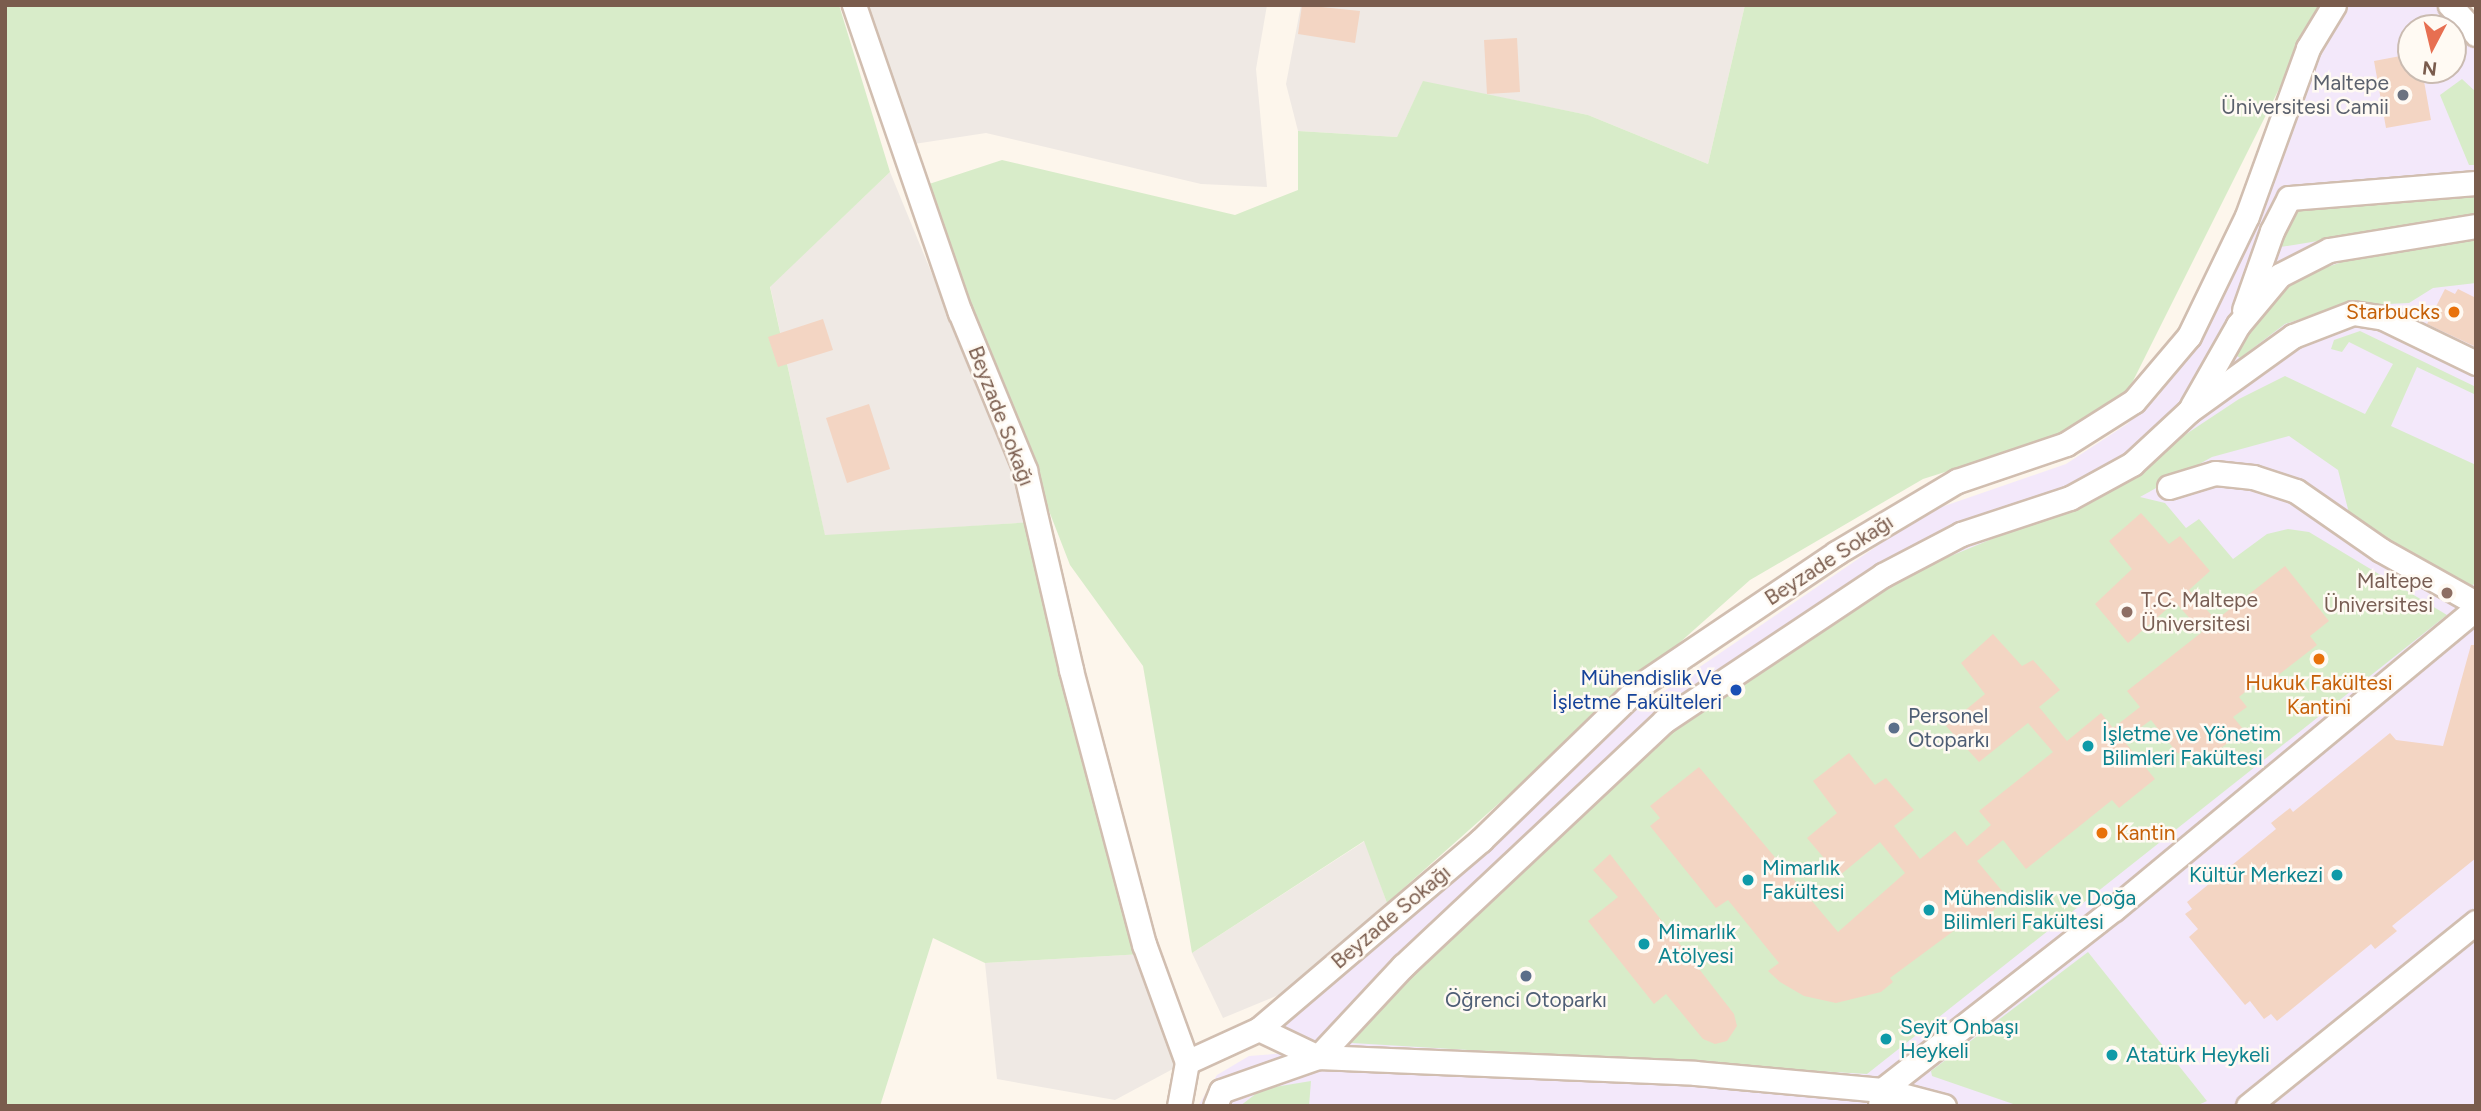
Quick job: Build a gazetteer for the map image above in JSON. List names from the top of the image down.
{
  "streets": {
    "street": ["Beyzade Sokağı"]
  },
  "places": [
    "Maltepe Üniversitesi Camii",
    "Starbucks",
    "Maltepe Üniversitesi",
    "T.C. Maltepe Üniversitesi",
    "Hukuk Fakültesi Kantini",
    "Mühendislik Ve İşletme Fakülteleri",
    "Personel Otoparkı",
    "İşletme ve Yönetim Bilimleri Fakültesi",
    "Kantin",
    "Kültür Merkezi",
    "Mimarlık Fakültesi",
    "Mühendislik ve Doğa Bilimleri Fakültesi",
    "Mimarlık Atölyesi",
    "Öğrenci Otoparkı",
    "Seyit Onbaşı Heykeli",
    "Atatürk Heykeli"
  ],
  "north": "bottom"
}
